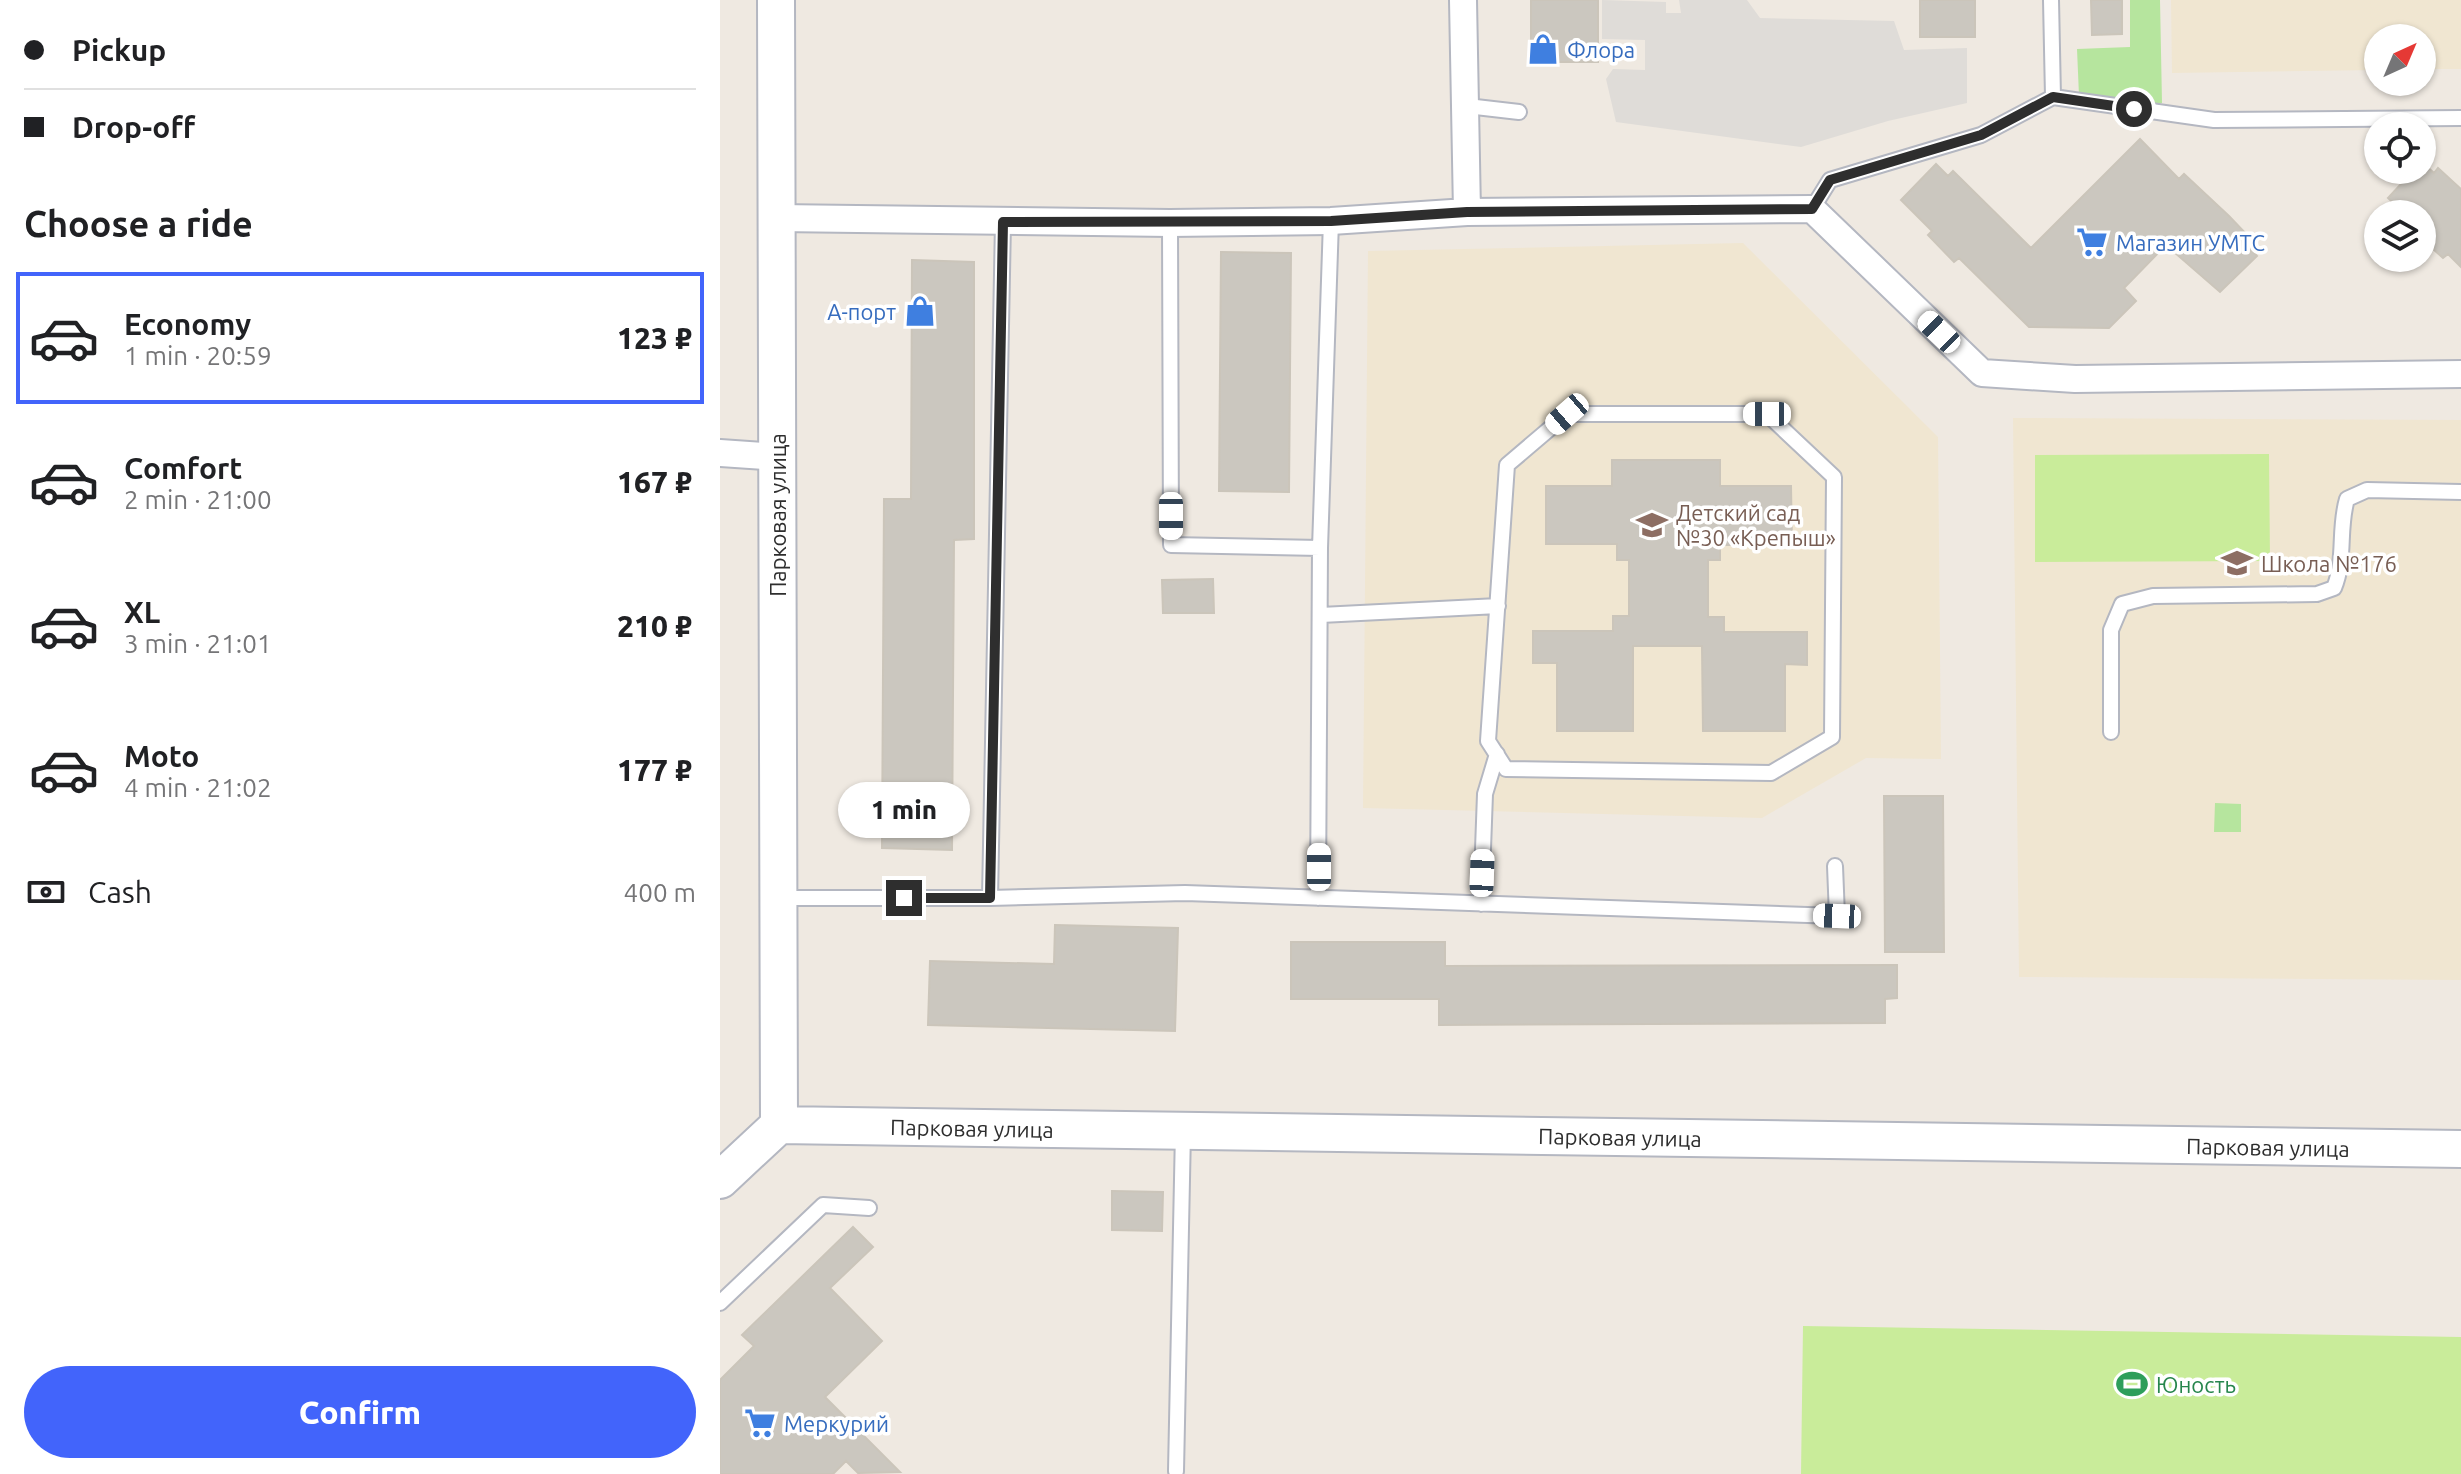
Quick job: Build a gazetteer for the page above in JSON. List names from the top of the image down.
{
  "streets": {
    "street": ["Парковая улица"]
  },
  "places": {
    "shop": ["Флора", "А-порт"],
    "supermarket": ["Магазин УМТС", "Меркурий"],
    "school or university": ["Детский сад №30 «Крепыш»", "Школа №176"],
    "sports": ["Юность"]
  },
  "north": "top right",
  "page": {
    "banner": ["Pickup", "Drop-off"],
    "heading": "Choose a ride",
    "list": [
      {
        "name": "Economy",
        "note": "1 min · 20:59",
        "value": "123 ₽"
      },
      {
        "name": "Comfort",
        "note": "2 min · 21:00",
        "value": "167 ₽"
      },
      {
        "name": "XL",
        "note": "3 min · 21:01",
        "value": "210 ₽"
      },
      {
        "name": "Moto",
        "note": "4 min · 21:02",
        "value": "177 ₽"
      }
    ],
    "bubble": "1 min",
    "pay": ["Cash", "400 m"],
    "buttons": "Confirm"
  }
}
